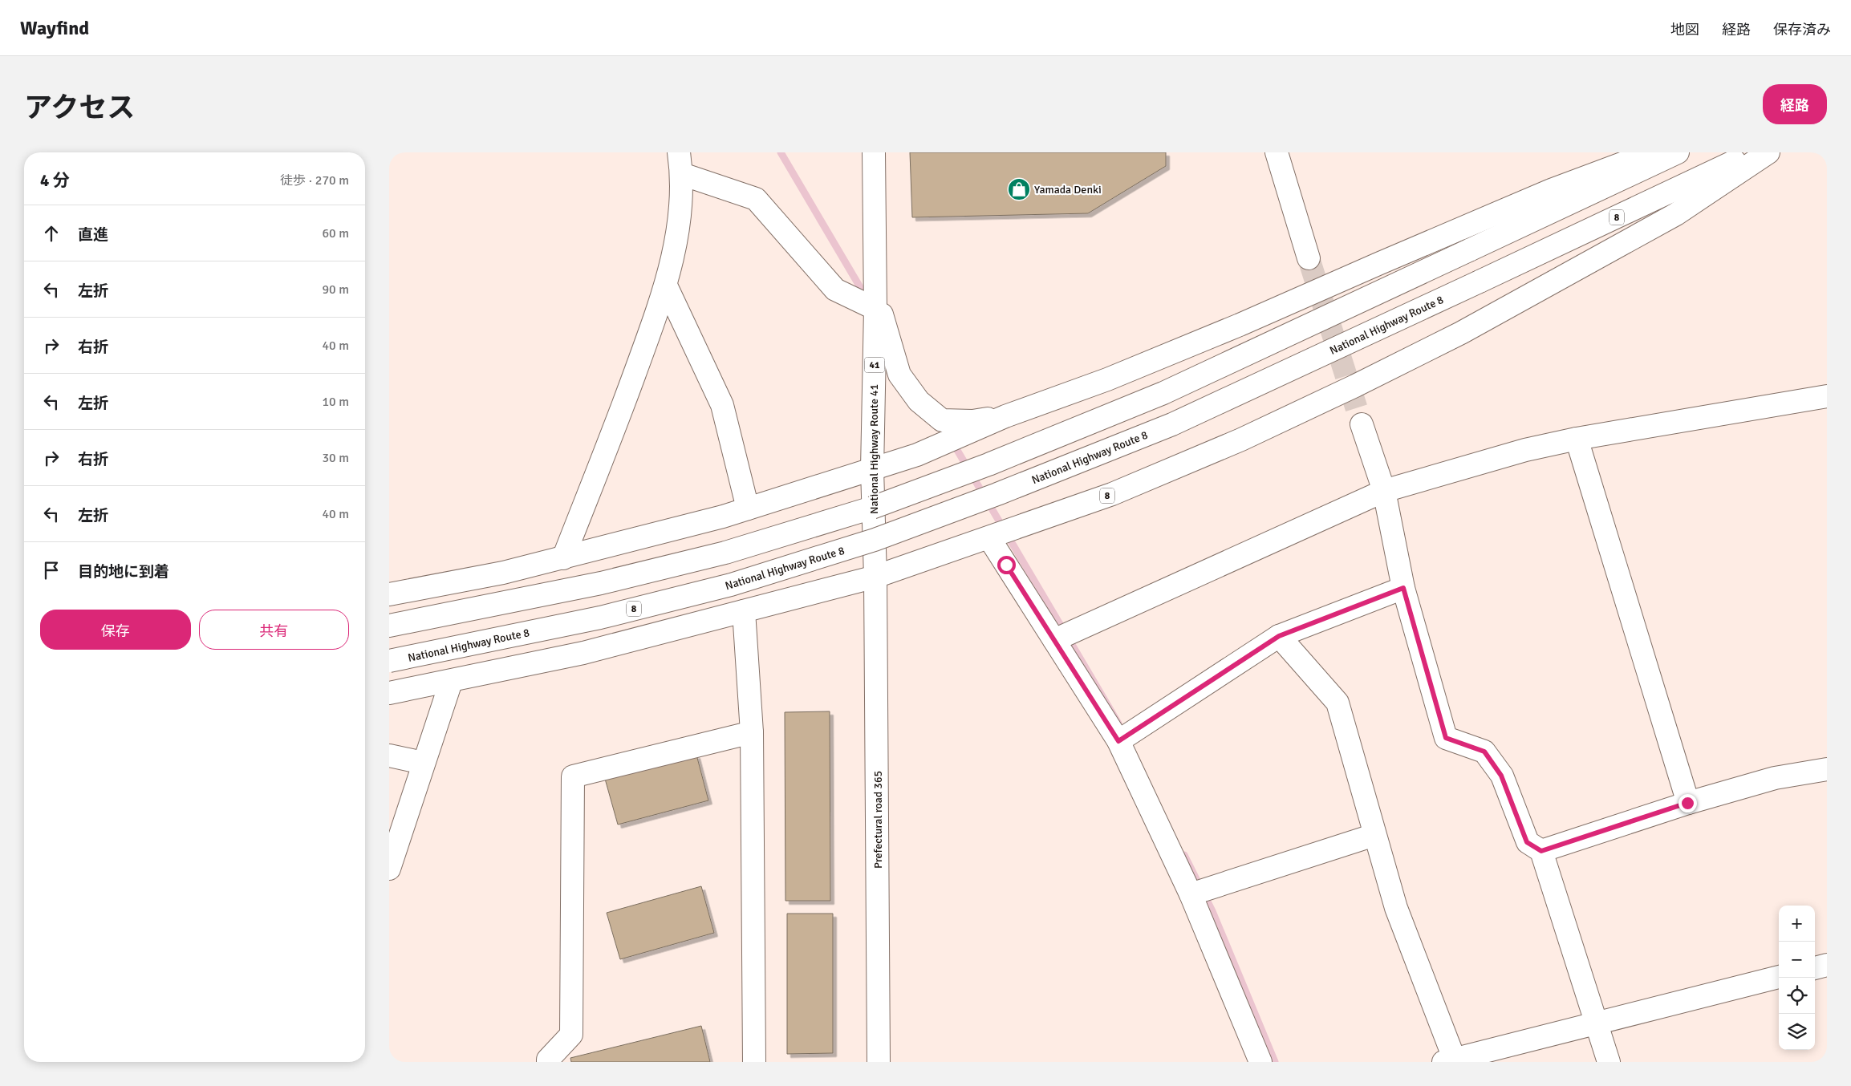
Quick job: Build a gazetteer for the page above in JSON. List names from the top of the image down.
{
  "streets": {
    "main road": [
      "8",
      "National Highway Route 8",
      "41",
      "National Highway Route 41",
      "Prefectural road 365"
    ]
  },
  "crossings": [
    ["8", "National Highway Route 41"],
    ["8", "Prefectural road 365"],
    ["National Highway Route 41", "Prefectural road 365"]
  ],
  "places": {
    "shop": ["Yamada Denki"]
  },
  "page": {
    "header": "Wayfind",
    "nav": ["地図", "経路", "保存済み"],
    "title": "アクセス",
    "buttons": [
      "経路",
      ["保存", "共有"]
    ],
    "heading": ["4 分", "徒歩 · 270 m"],
    "list": [
      ["直進", "60 m"],
      ["左折", "90 m"],
      ["右折", "40 m"],
      ["左折", "10 m"],
      ["右折", "30 m"],
      ["左折", "40 m"],
      "目的地に到着"
    ],
    "map_buttons": ["+", "−"]
  }
}
